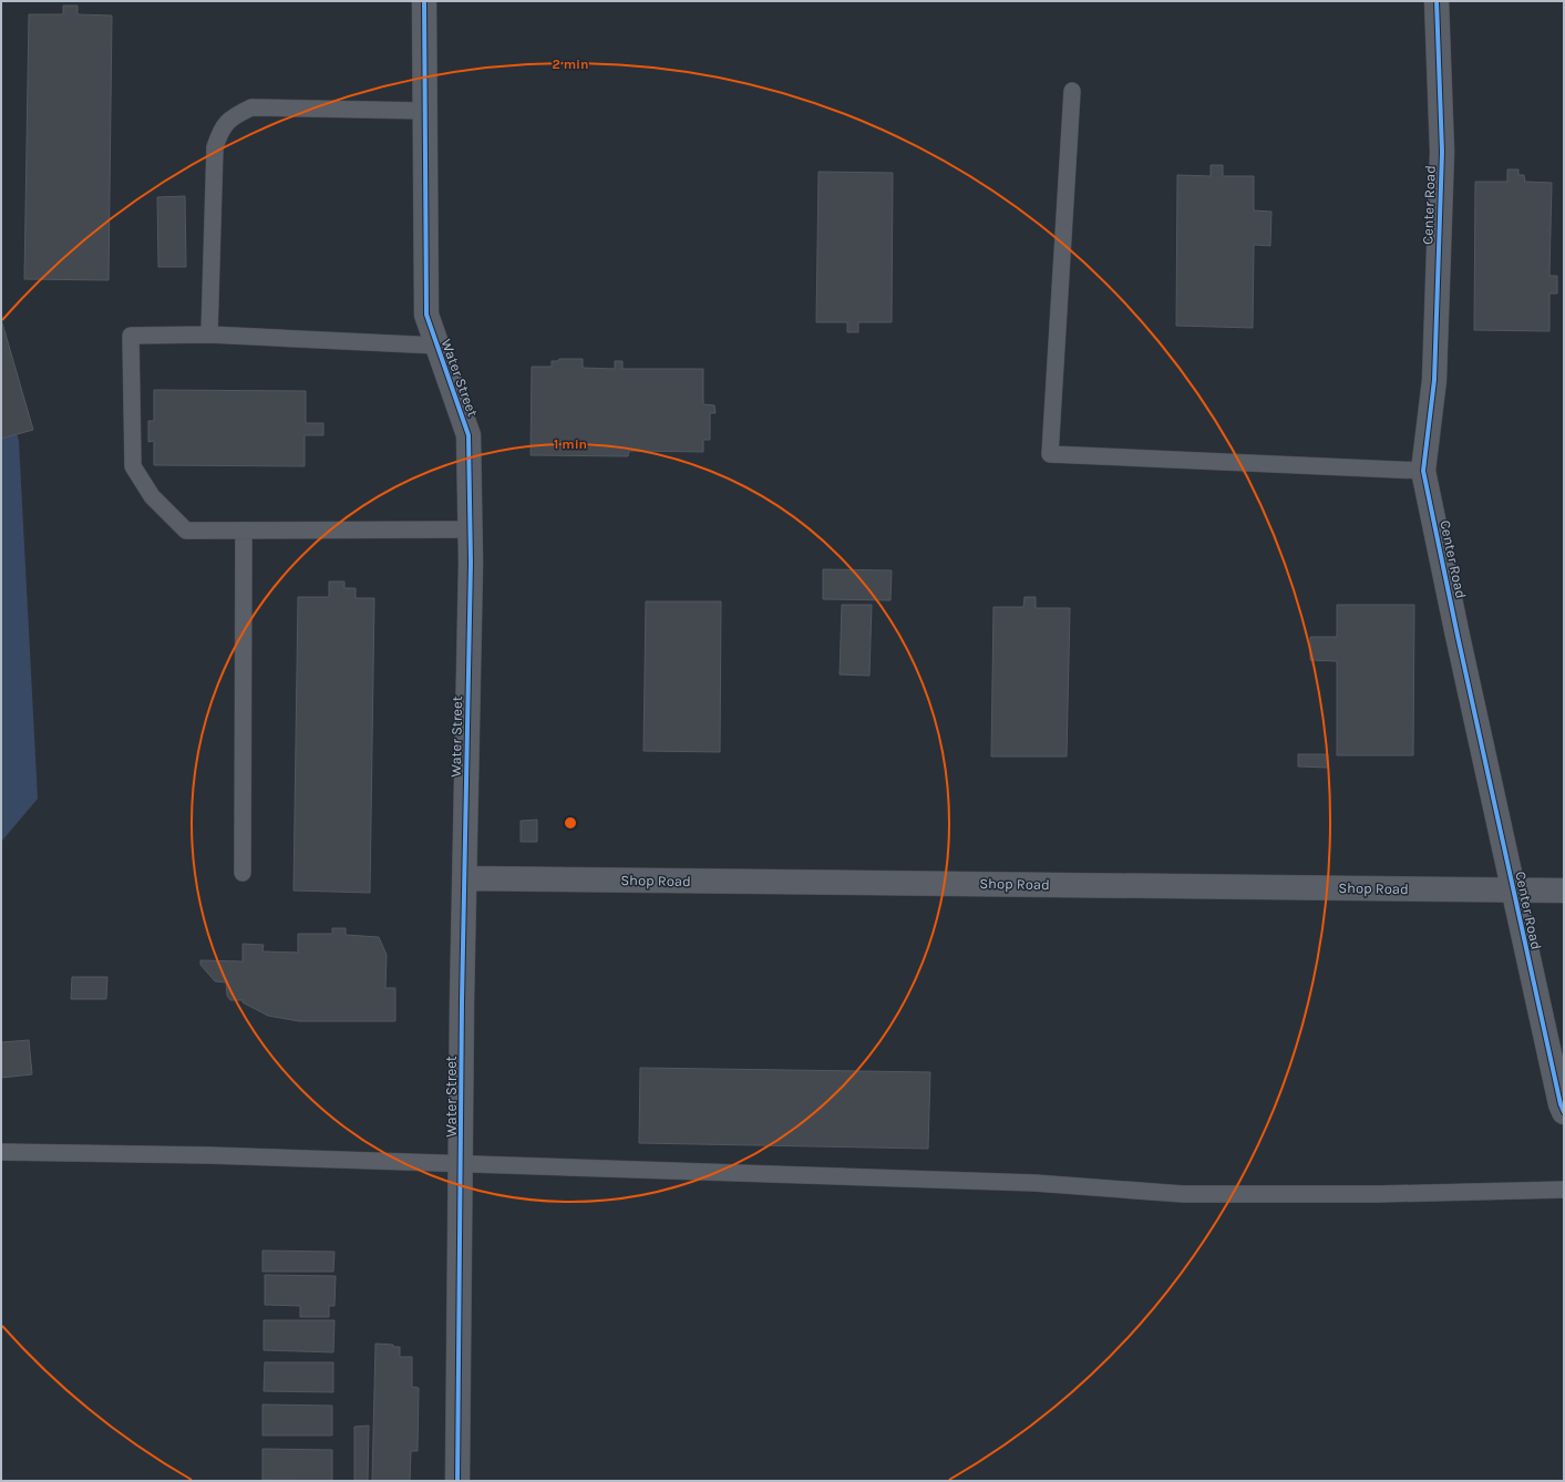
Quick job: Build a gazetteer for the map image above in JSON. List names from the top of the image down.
{
  "streets": {
    "street": ["Center Road", "Water Street", "Shop Road"]
  },
  "crossings": [
    ["Center Road", "Shop Road"],
    ["Water Street", "Shop Road"]
  ],
  "rings": ["2 min", "1 min"]
}
